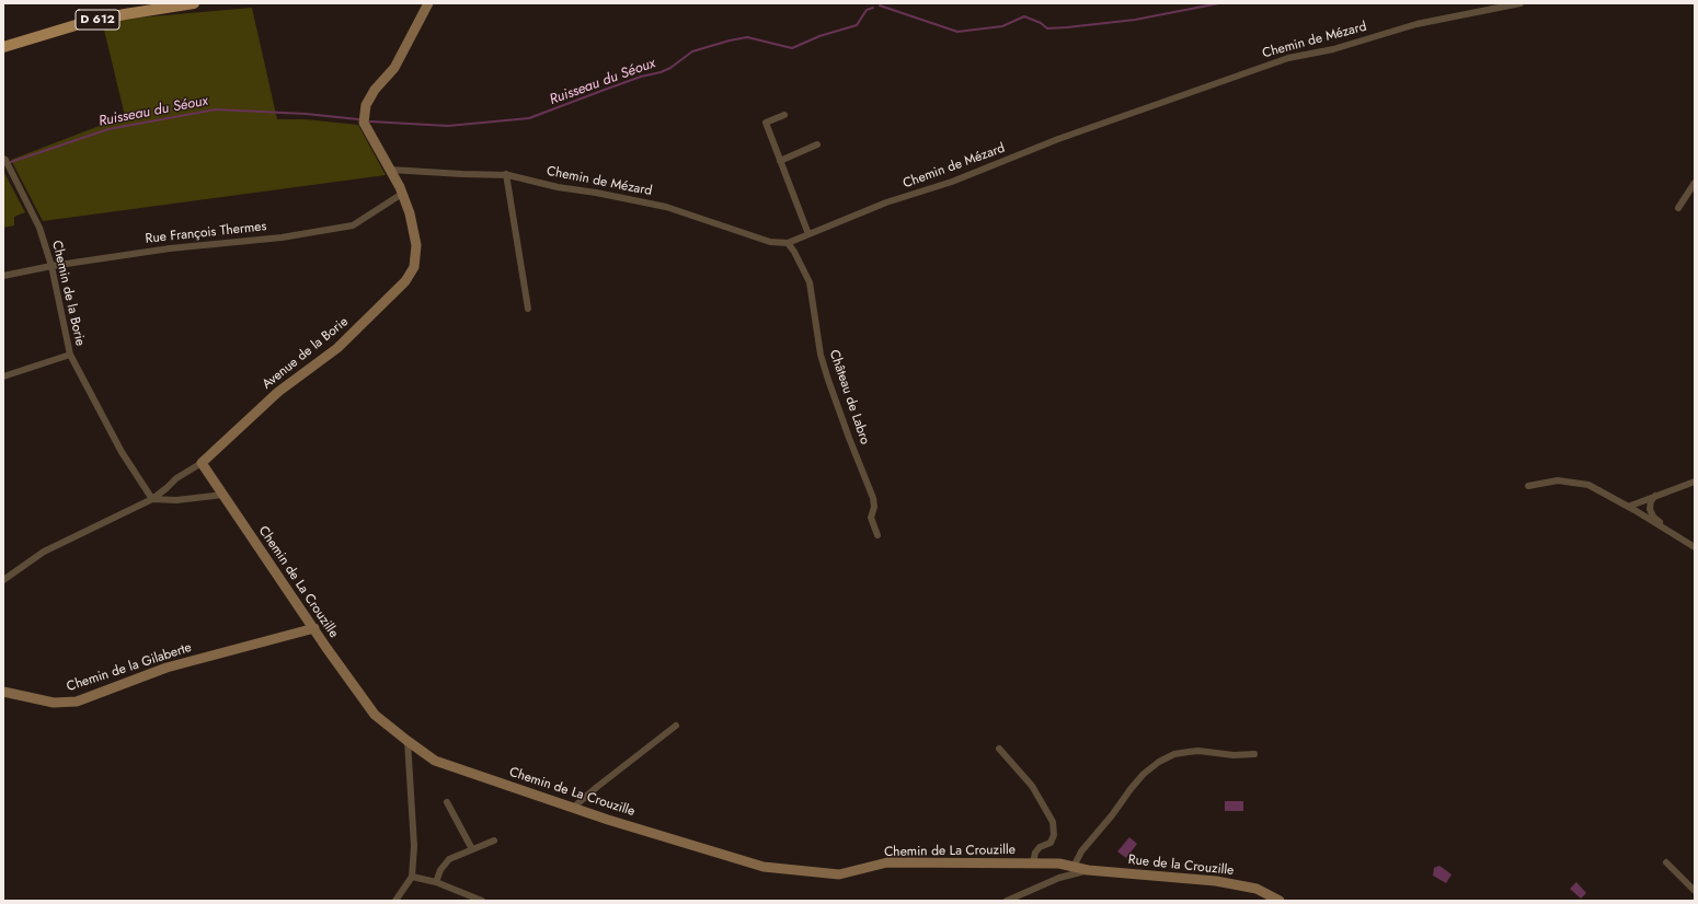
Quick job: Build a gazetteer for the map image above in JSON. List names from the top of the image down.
{
  "streets": {
    "main road": ["D 612"],
    "street": [
      "Chemin de Mézard",
      "Rue François Thermes",
      "Chemin de la Borie",
      "Avenue de la Borie",
      "Château de Labro",
      "Chemin de La Crouzille",
      "Chemin de la Gilaberte",
      "Rue de la Crouzille"
    ]
  },
  "crossings": [
    ["Chemin de Mézard", "Avenue de la Borie"],
    ["Chemin de Mézard", "Château de Labro"],
    ["Rue François Thermes", "Chemin de la Borie"],
    ["Rue François Thermes", "Avenue de la Borie"],
    ["Chemin de la Borie", "Avenue de la Borie"],
    ["Avenue de la Borie", "Chemin de La Crouzille"],
    ["Chemin de La Crouzille", "Chemin de la Gilaberte"],
    ["Chemin de La Crouzille", "Rue de la Crouzille"]
  ],
  "water": ["Ruisseau du Séoux"]
}
